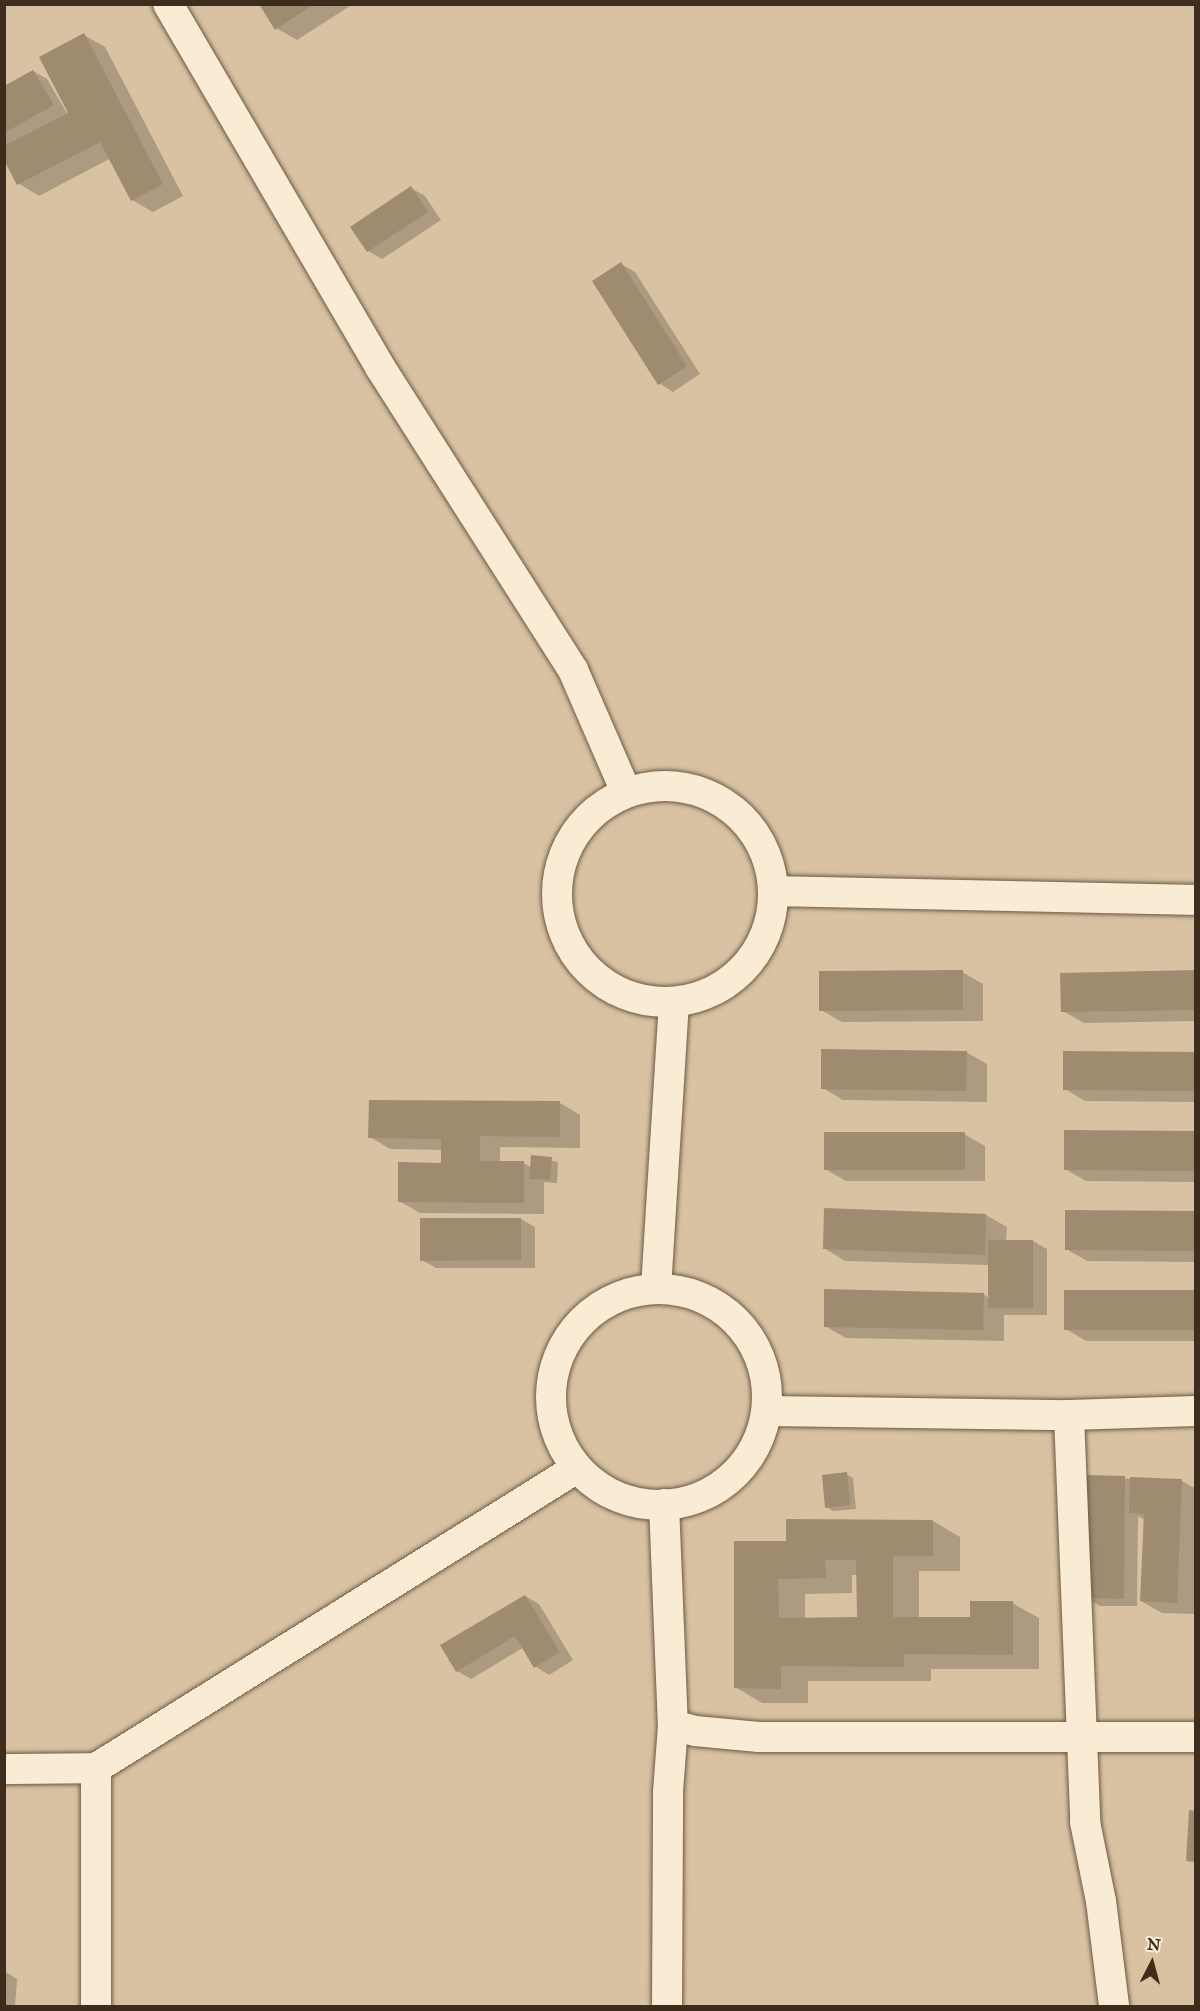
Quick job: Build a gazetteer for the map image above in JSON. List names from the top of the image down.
{
  "north": "top"
}
